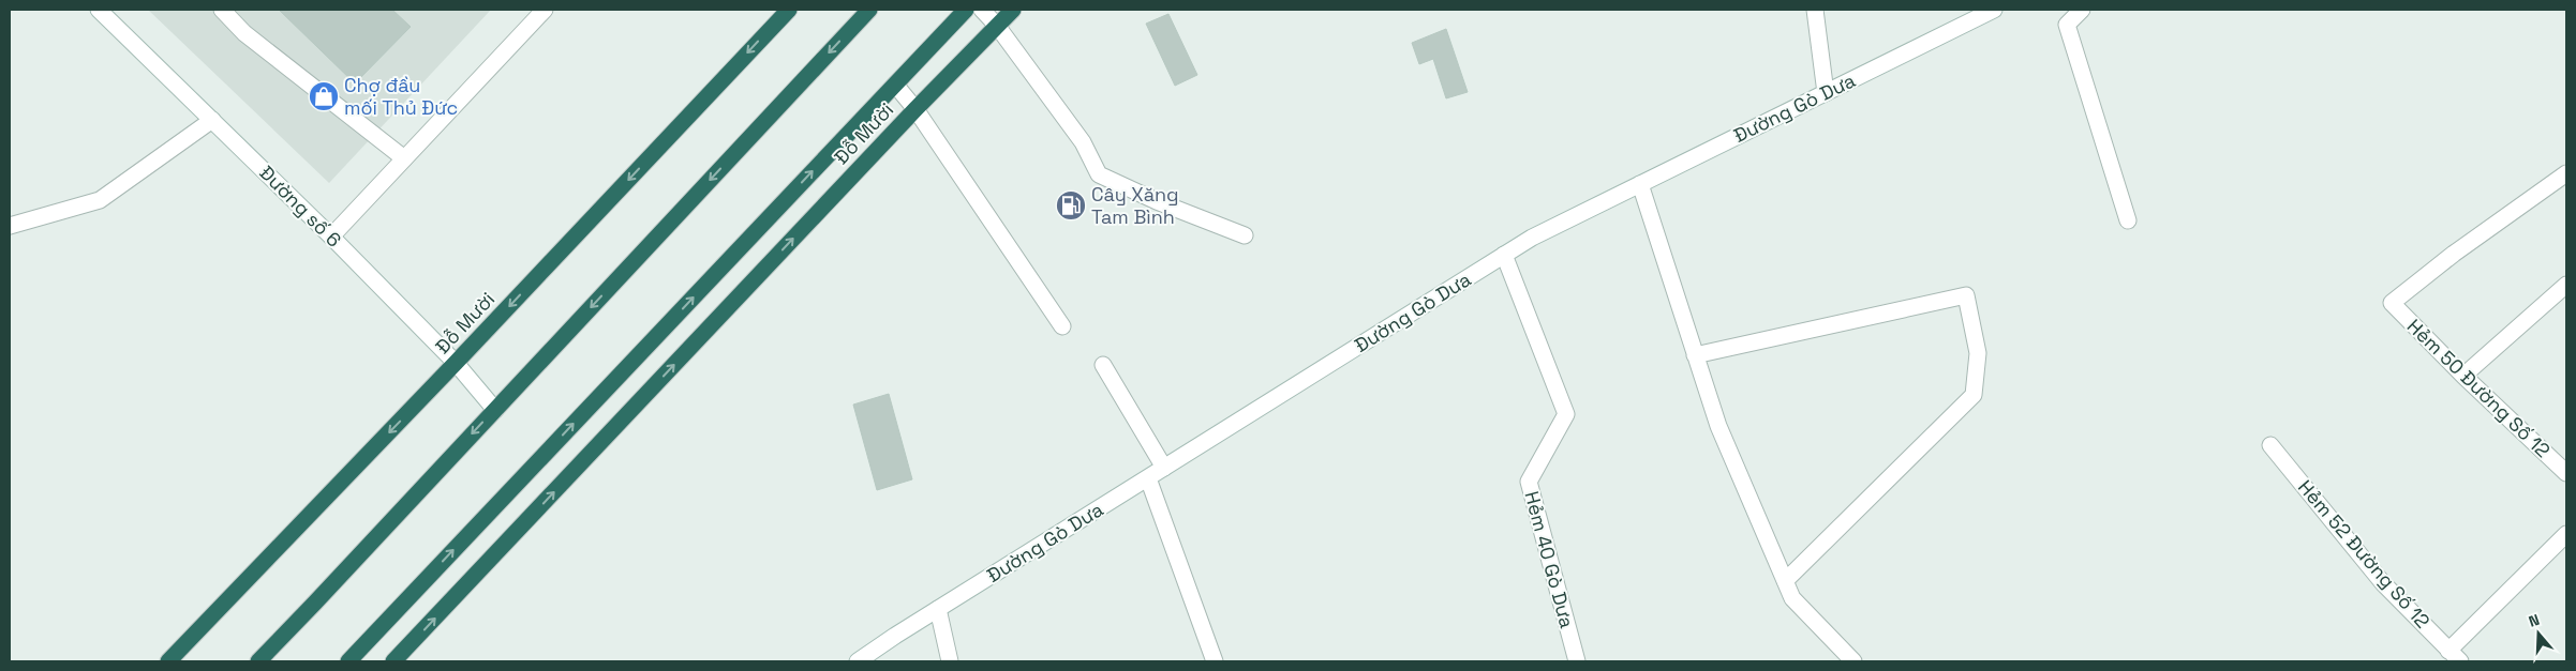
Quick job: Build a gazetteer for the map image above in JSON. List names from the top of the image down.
{
  "streets": {
    "highway": ["Đỗ Mười"],
    "street": [
      "Đường Gò Dưa",
      "Đường số 6",
      "Hẻm 50 Đường Số 12",
      "Hẻm 52 Đường Số 12",
      "Hẻm 40 Gò Dưa"
    ]
  },
  "crossings": [
    ["Đường Gò Dưa", "Hẻm 40 Gò Dưa"],
    ["Đỗ Mười", "Đường số 6"]
  ],
  "places": {
    "shop": ["Chợ đầu mối Thủ Đức"],
    "fuel station": ["Cây Xăng Tam Bình"]
  },
  "north": "top"
}
